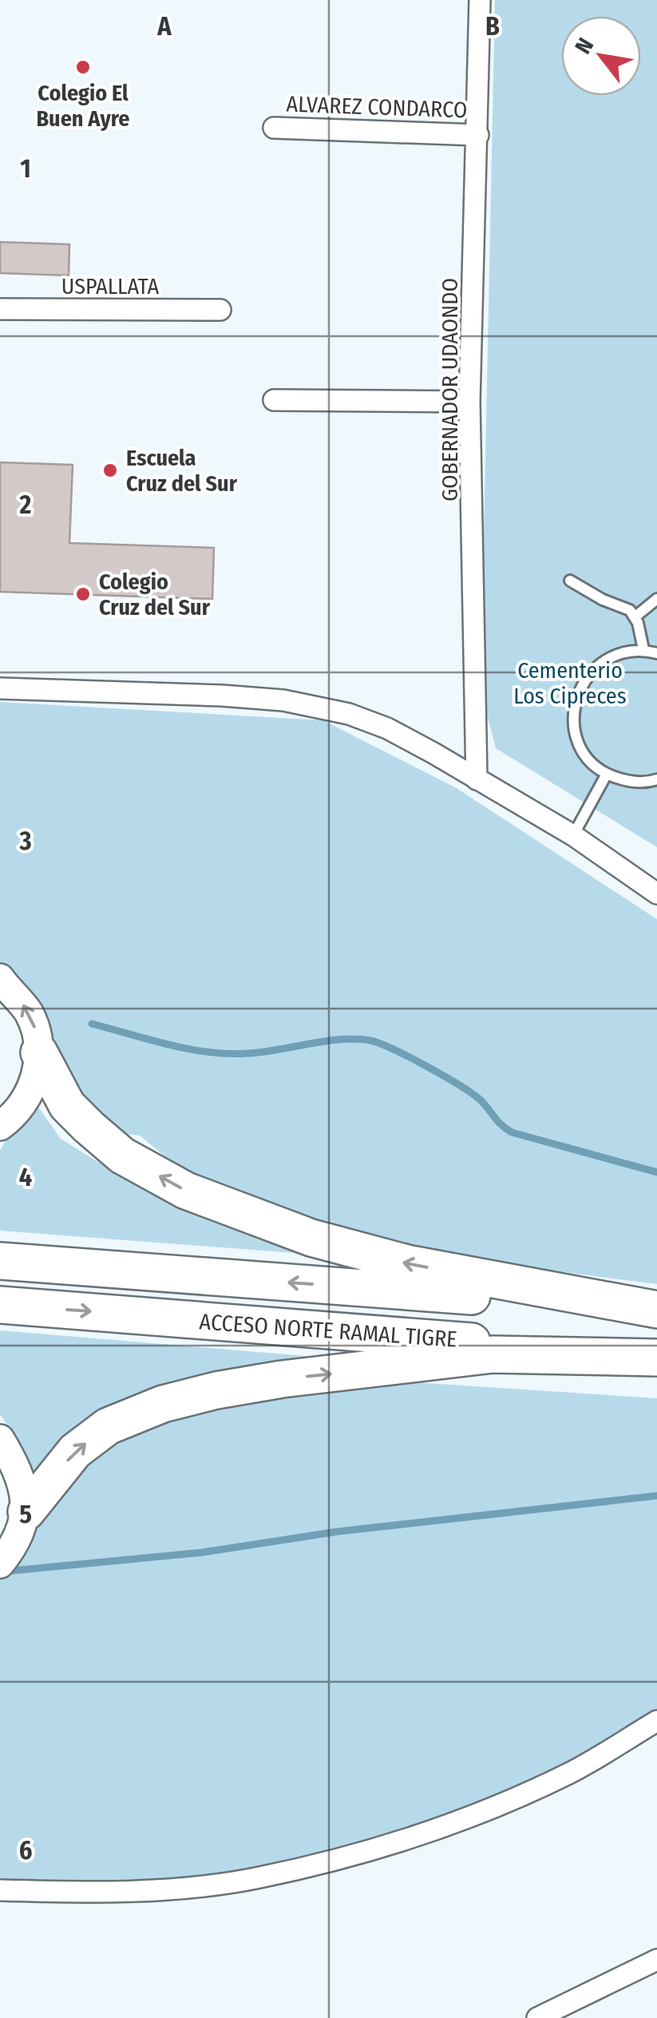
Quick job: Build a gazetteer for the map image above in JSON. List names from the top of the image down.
{
  "streets": {
    "highway": ["ACCESO NORTE RAMAL TIGRE"],
    "street": ["ALVAREZ CONDARCO", "USPALLATA", "GOBERNADOR UDAONDO"]
  },
  "crossings": [
    ["ALVAREZ CONDARCO", "GOBERNADOR UDAONDO"]
  ],
  "parks": ["Cementerio Los Cipreces"],
  "places": ["Colegio El Buen Ayre", "Escuela Cruz del Sur", "Colegio Cruz del Sur"],
  "north": "top left",
  "grid": {
    "columns": ["A", "B"],
    "rows": [
      "1",
      "2",
      "3",
      "4",
      "5",
      "6"
    ]
  }
}
